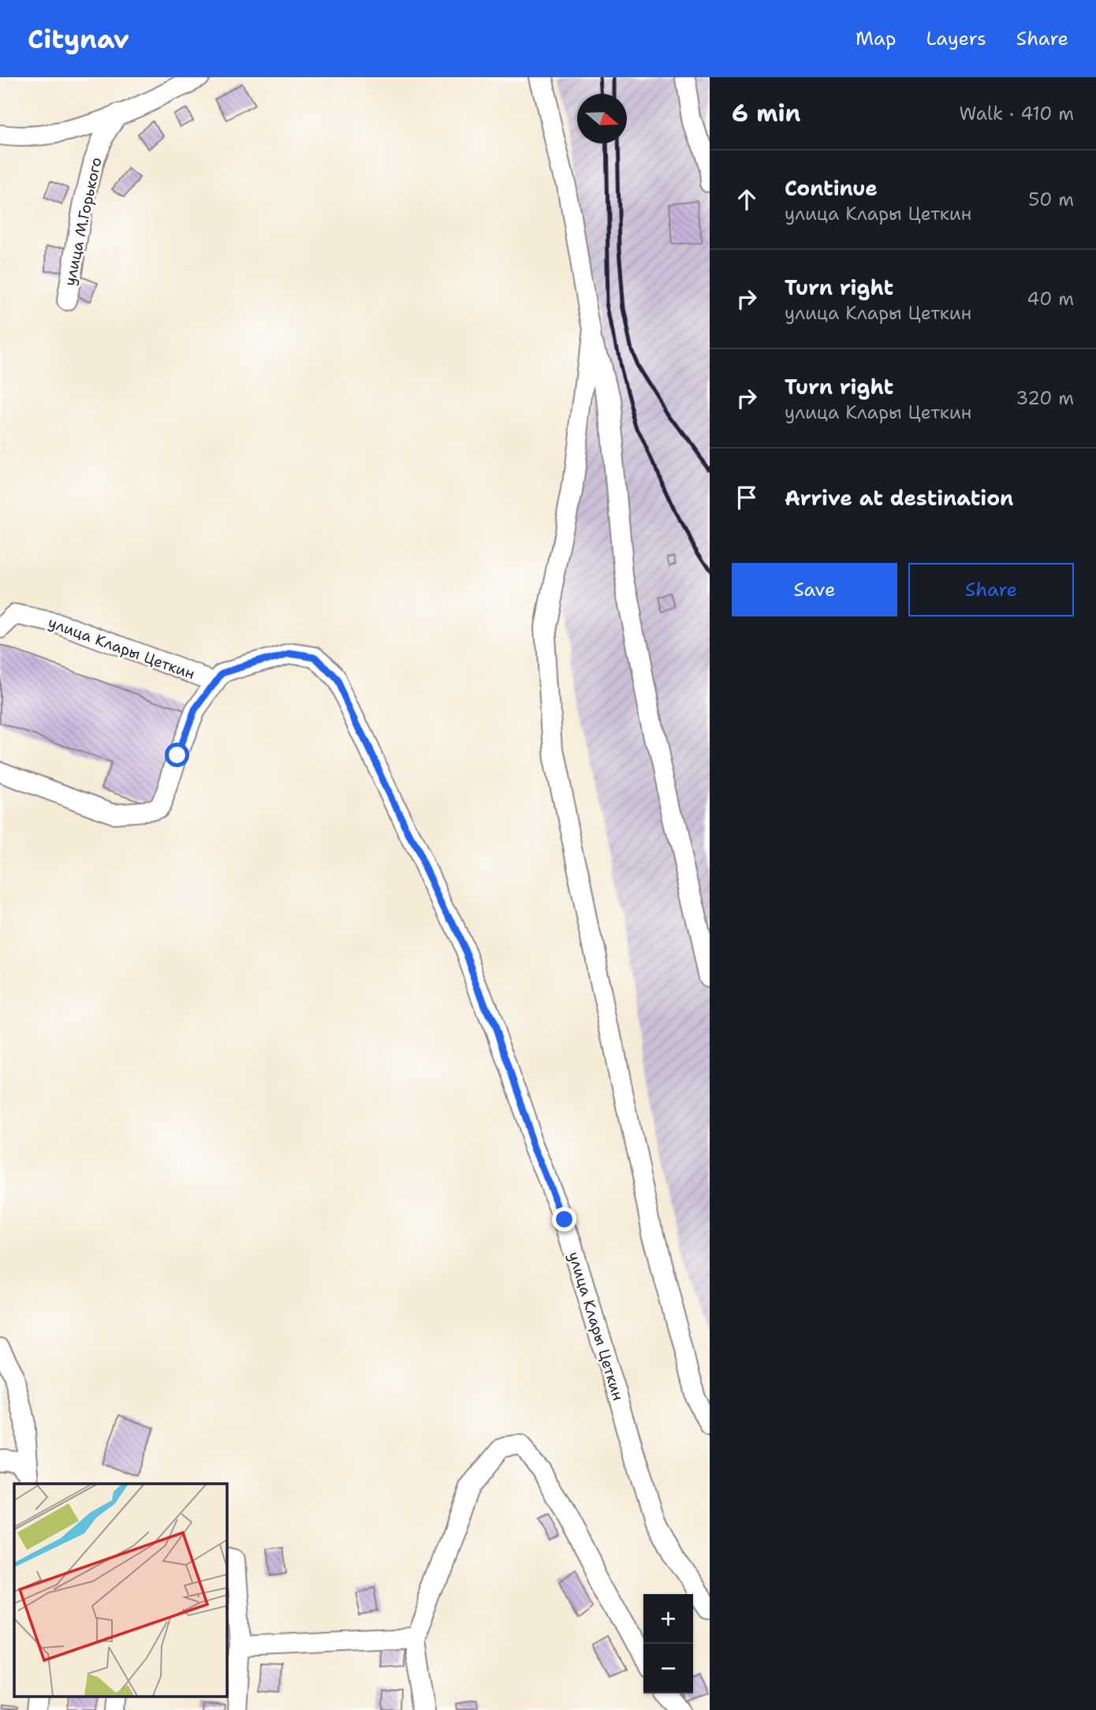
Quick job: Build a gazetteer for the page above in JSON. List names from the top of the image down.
{
  "streets": {
    "street": ["улица М.Горького", "улица Клары Цеткин"]
  },
  "north": "right",
  "page": {
    "header": "Citynav",
    "nav": ["Map", "Layers", "Share"],
    "heading": ["6 min", "Walk · 410 m"],
    "list": [
      ["Continue", "улица Клары Цеткин", "50 m"],
      ["Turn right", "улица Клары Цеткин", "40 m"],
      ["Turn right", "улица Клары Цеткин", "320 m"],
      "Arrive at destination"
    ],
    "buttons": ["Save", "Share"],
    "map_buttons": ["+", "−"]
  }
}
